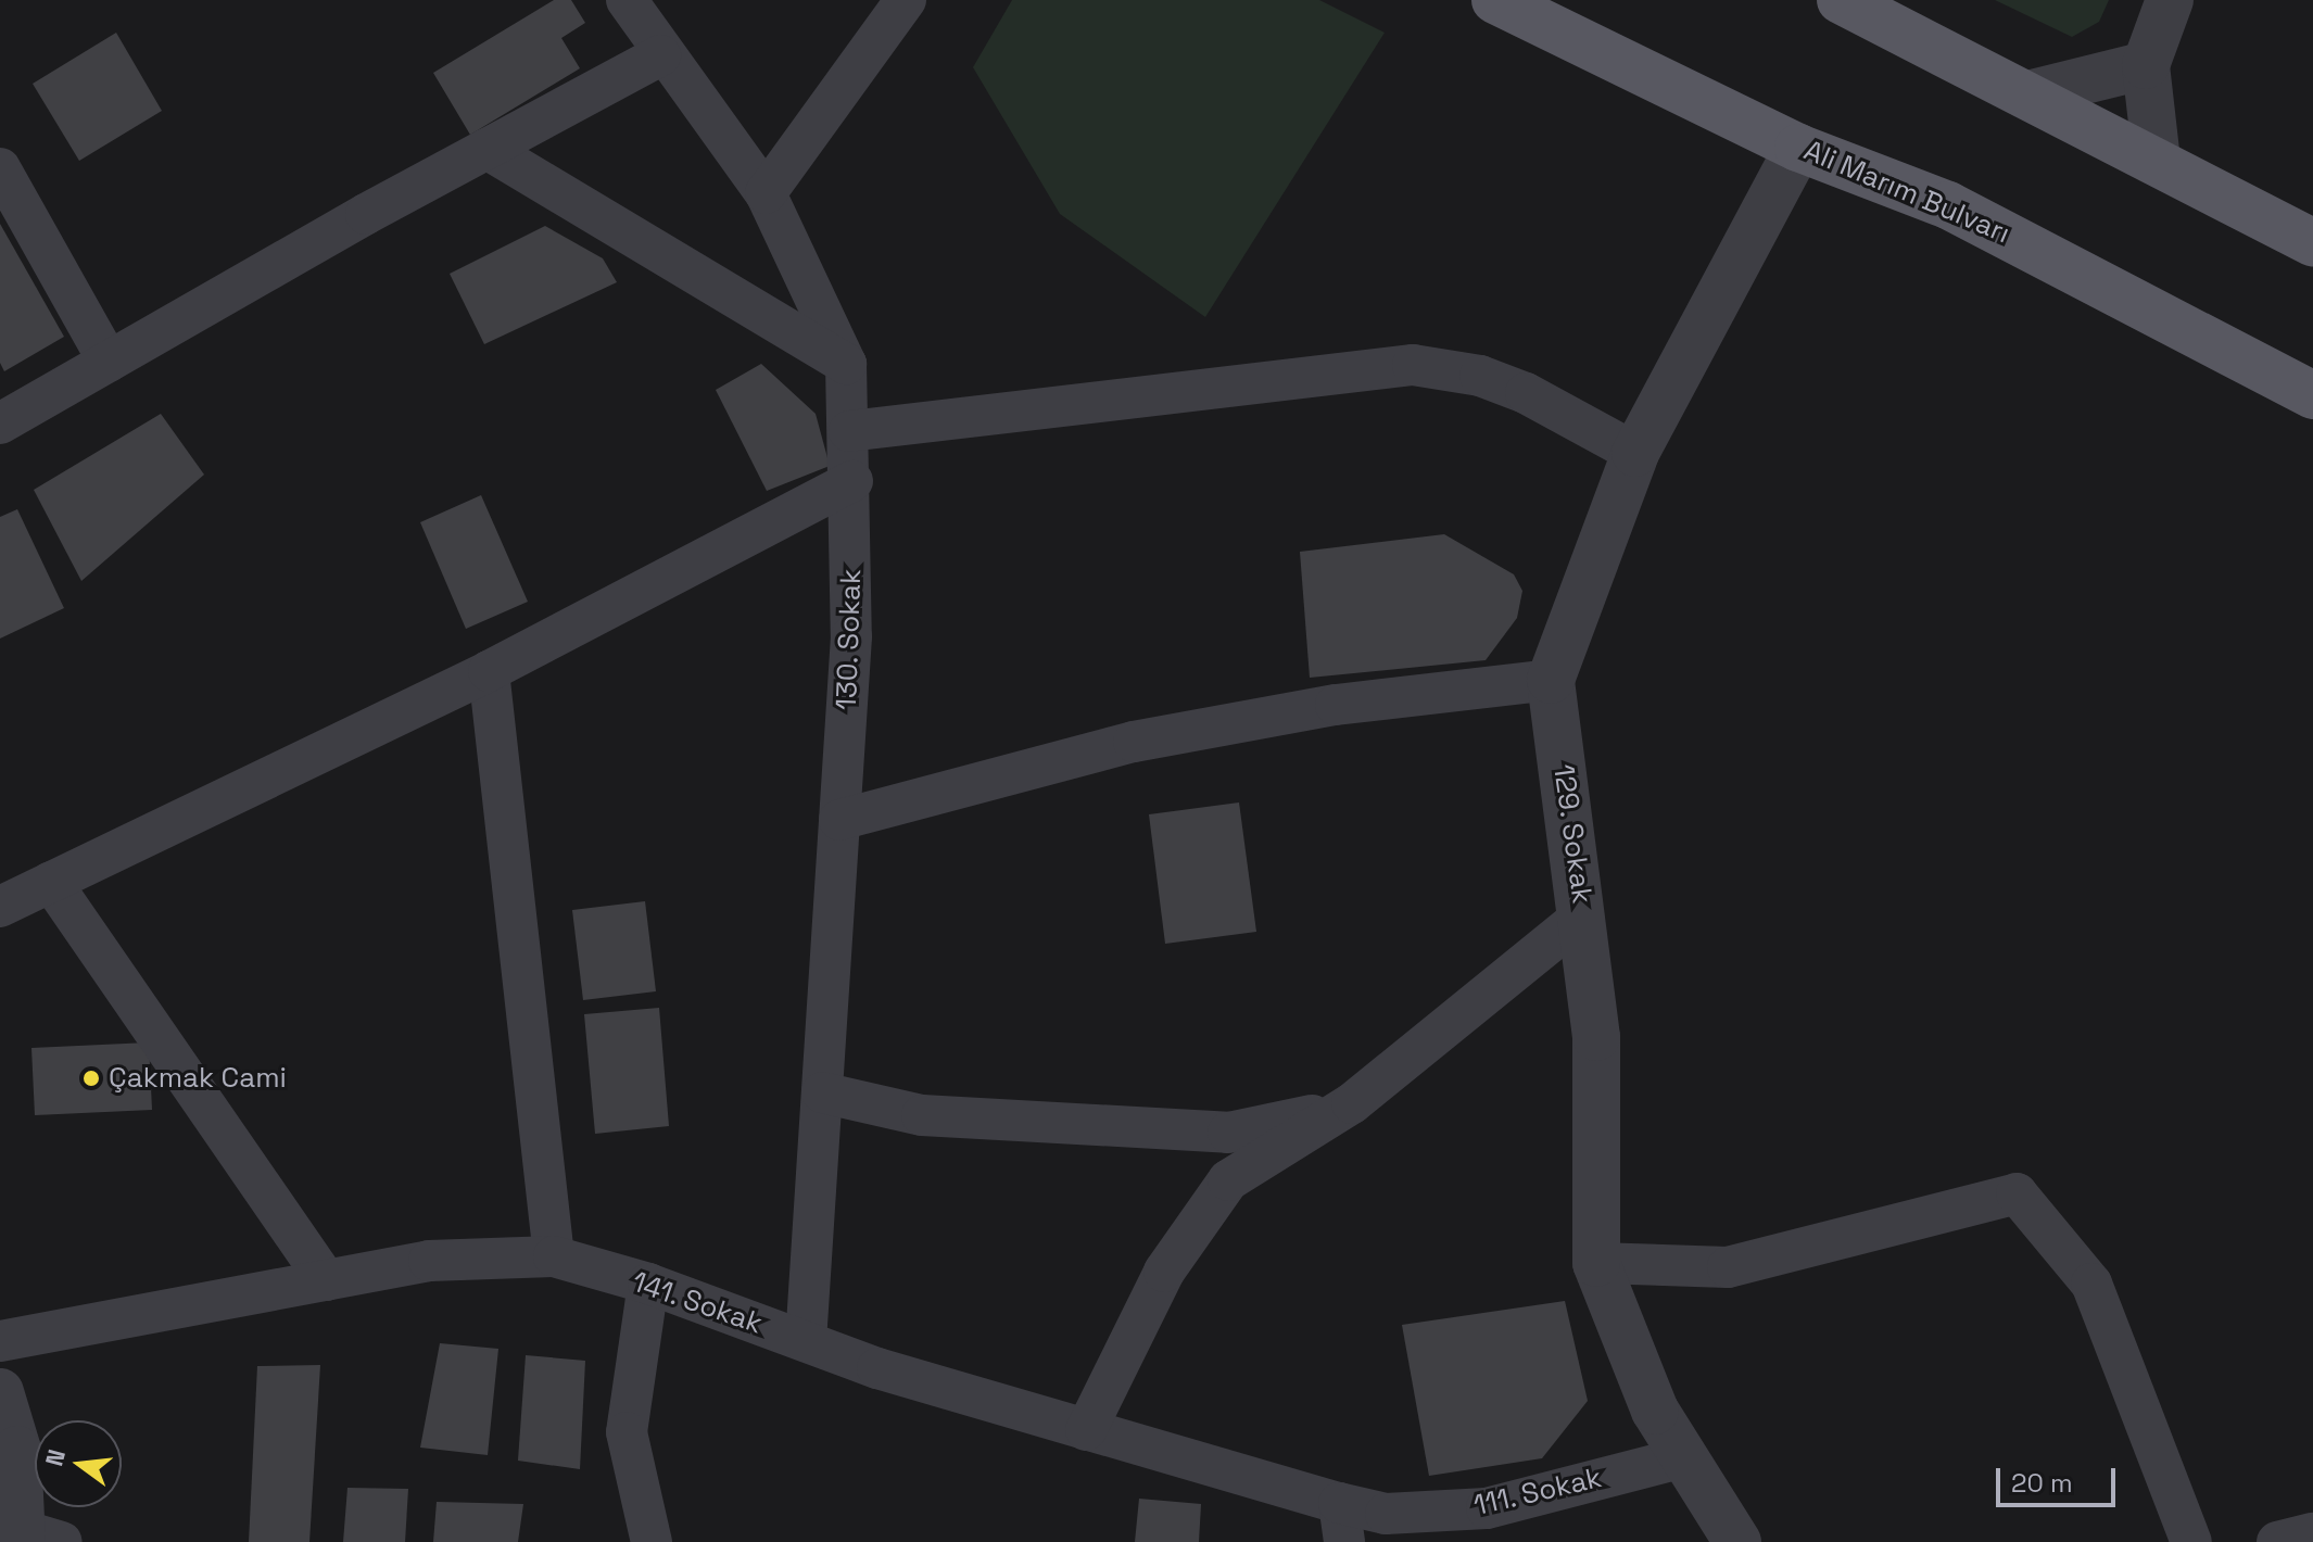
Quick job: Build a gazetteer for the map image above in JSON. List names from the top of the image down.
{
  "streets": {
    "main road": ["Ali Marım Bulvarı"],
    "street": [
      "130. Sokak",
      "129. Sokak",
      "141. Sokak",
      "111. Sokak"
    ]
  },
  "crossings": [
    ["Ali Marım Bulvarı", "129. Sokak"],
    ["130. Sokak", "141. Sokak"],
    ["129. Sokak", "111. Sokak"],
    ["141. Sokak", "111. Sokak"]
  ],
  "places": ["Çakmak Cami"],
  "scale_bar": "20 m",
  "north": "left"
}
